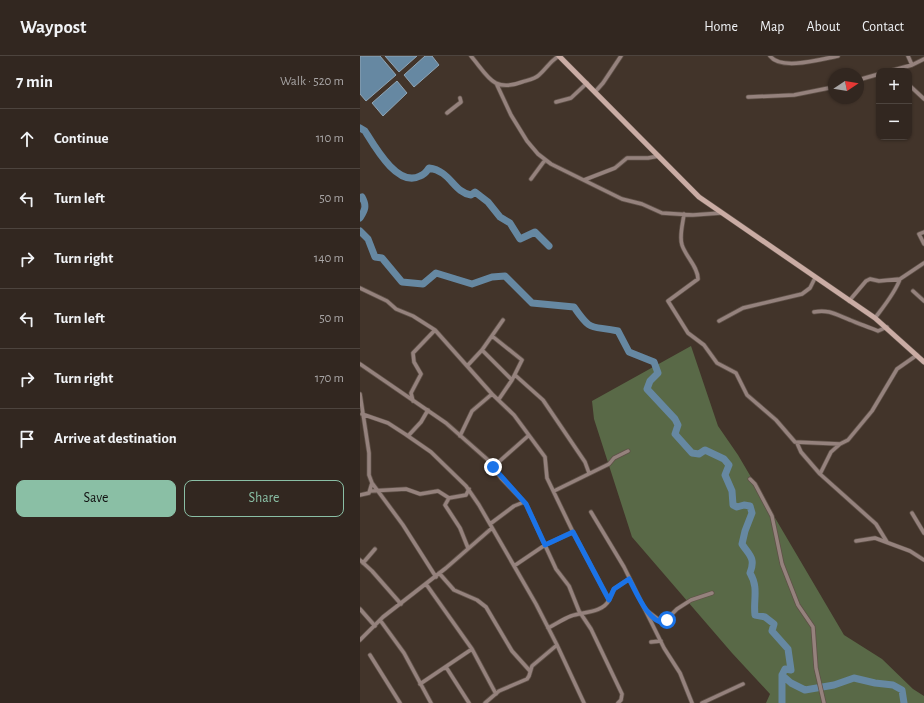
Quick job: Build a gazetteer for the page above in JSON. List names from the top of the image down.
{
  "north": "right",
  "page": {
    "header": "Waypost",
    "nav": [
      "Home",
      "Map",
      "About",
      "Contact"
    ],
    "heading": ["7 min", "Walk · 520 m"],
    "map_buttons": ["+", "−"],
    "list": [
      ["Continue", "110 m"],
      ["Turn left", "50 m"],
      ["Turn right", "140 m"],
      ["Turn left", "50 m"],
      ["Turn right", "170 m"],
      "Arrive at destination"
    ],
    "buttons": ["Save", "Share"]
  }
}
